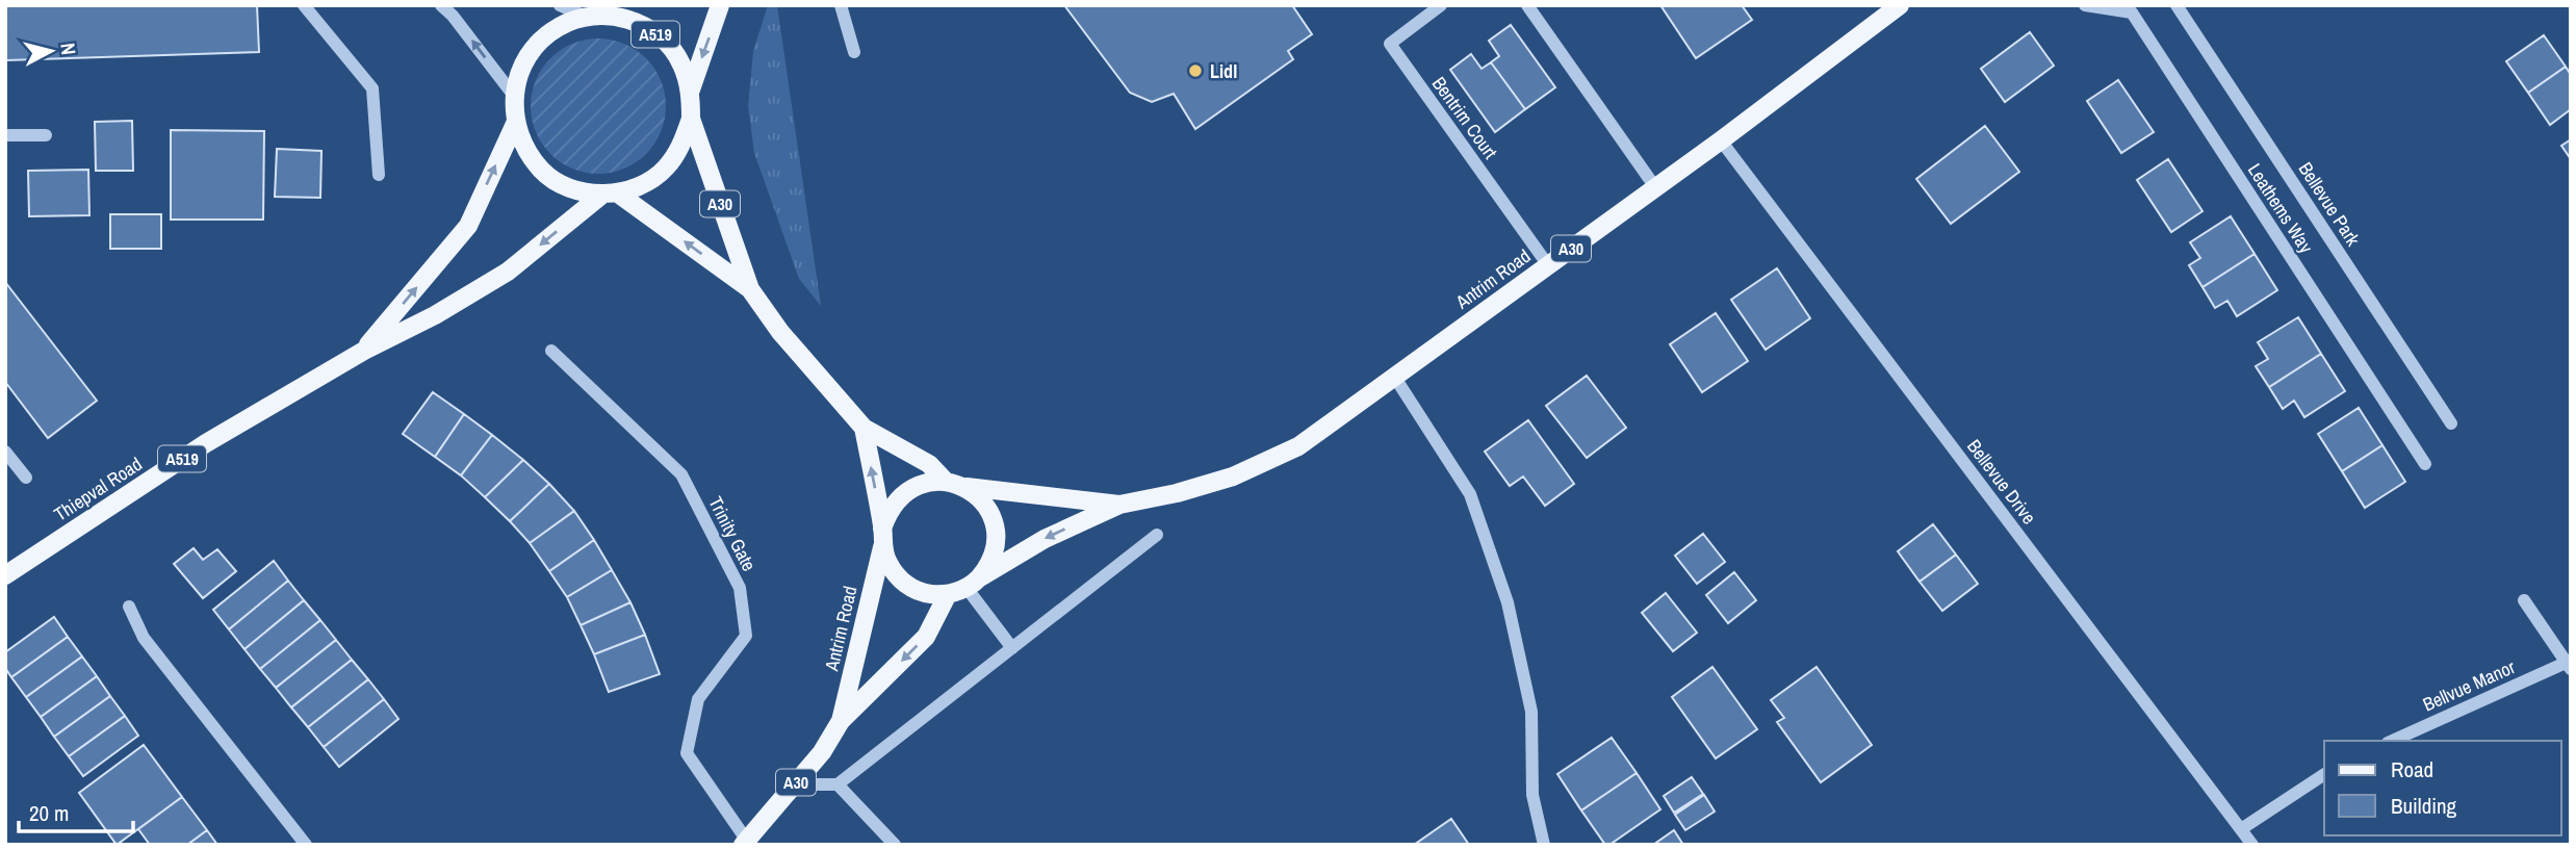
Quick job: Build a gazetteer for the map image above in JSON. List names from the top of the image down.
{
  "streets": {
    "main road": [
      "A519",
      "A30",
      "Antrim Road",
      "Thiepval Road"
    ],
    "street": [
      "Bentrim Court",
      "Bellevue Park",
      "Leathems Way",
      "Bellevue Drive",
      "Trinity Gate",
      "Bellvue Manor"
    ]
  },
  "crossings": [
    ["A519", "A30"],
    ["A519", "Thiepval Road"],
    ["Bentrim Court", "Antrim Road"],
    ["A30", "Antrim Road"],
    ["A30", "Thiepval Road"],
    ["Antrim Road", "Bellevue Drive"],
    ["Antrim Road", "Trinity Gate"]
  ],
  "places": ["Lidl"],
  "legend": ["Road", "Building"],
  "scale_bar": "20 m",
  "north": "right"
}
